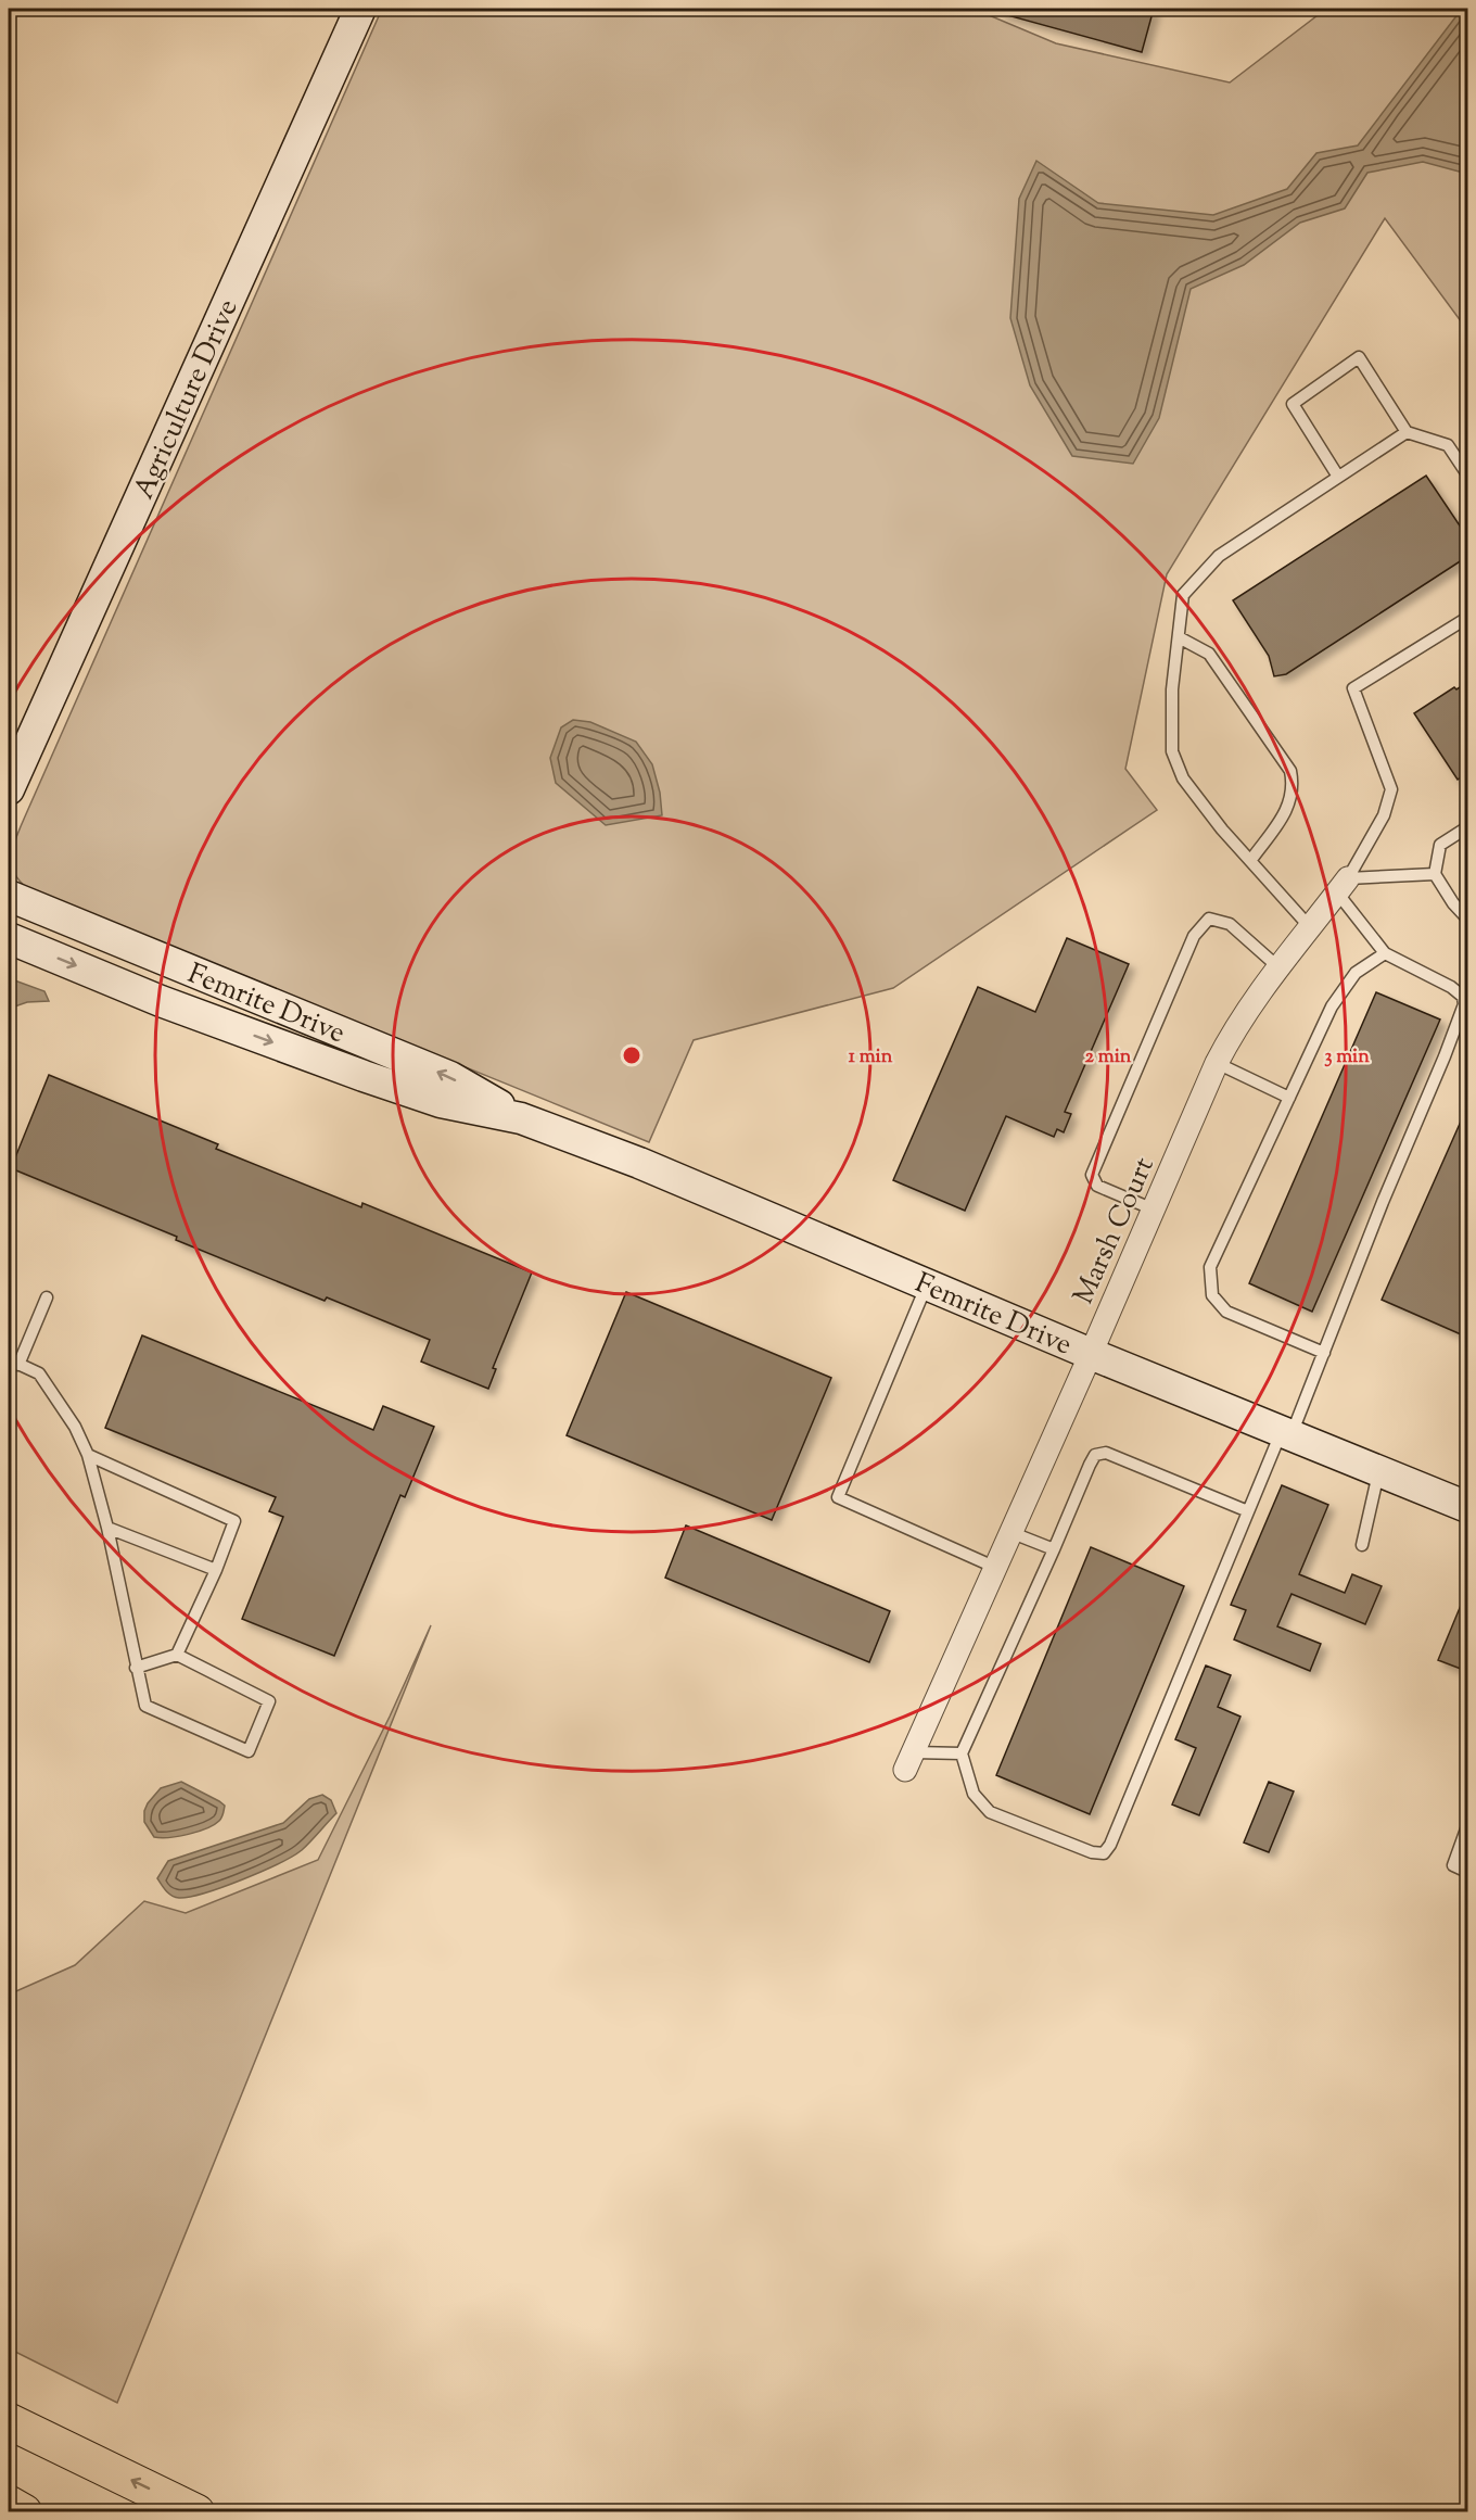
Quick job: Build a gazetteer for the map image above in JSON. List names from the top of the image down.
{
  "streets": {
    "street": ["Agriculture Drive", "Femrite Drive", "Marsh Court"]
  },
  "crossings": [
    ["Femrite Drive", "Marsh Court"]
  ],
  "rings": ["1 min", "2 min", "3 min"]
}
